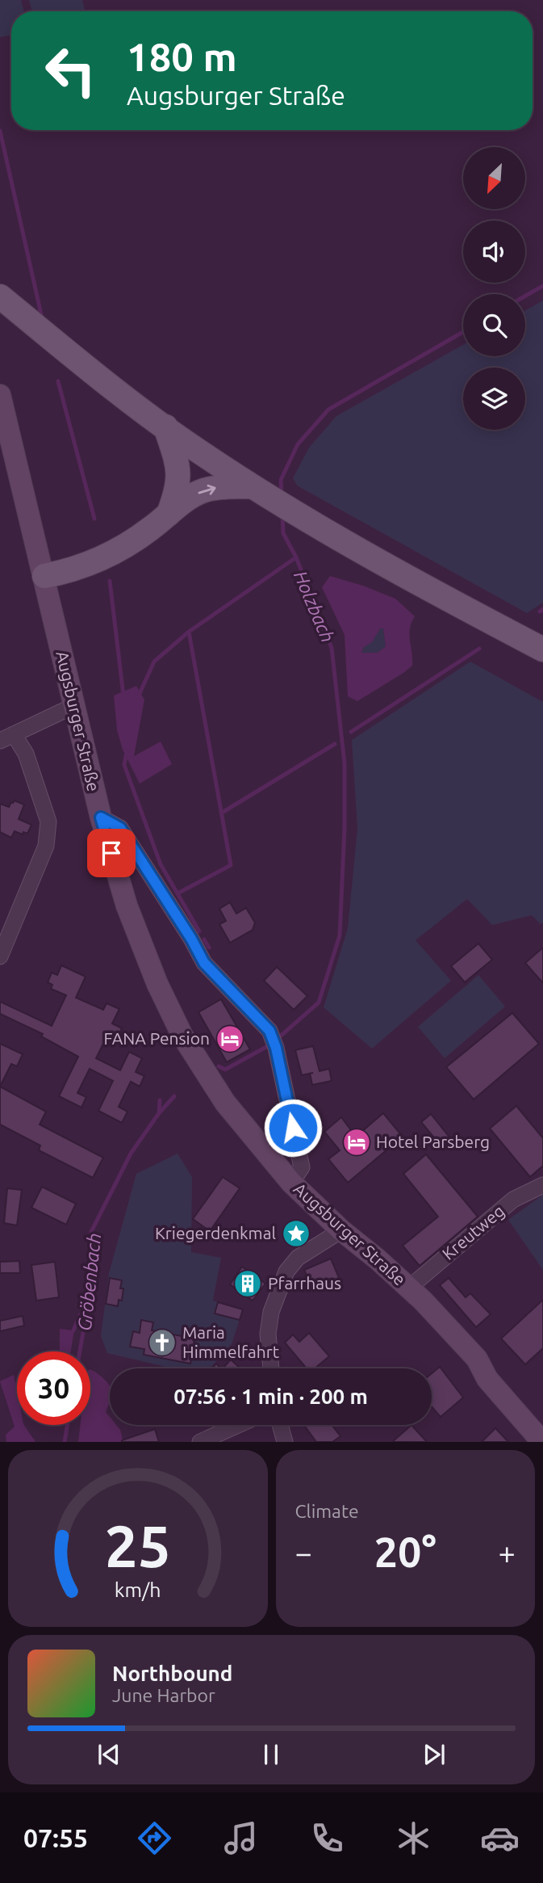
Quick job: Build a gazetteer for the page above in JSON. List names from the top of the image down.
{
  "streets": {
    "street": ["Augsburger Straße", "Kreutweg"]
  },
  "crossings": [
    ["Augsburger Straße", "Kreutweg"]
  ],
  "water": ["Holzbach", "Gröbenbach"],
  "places": {
    "hotel": ["FANA Pension", "Hotel Parsberg"],
    "place": ["Kriegerdenkmal"],
    "building": ["Pfarrhaus"],
    "church": ["Maria Himmelfahrt"]
  },
  "north": "bottom left",
  "page": {
    "turn": ["180 m", "Augsburger Straße"],
    "limit": "30",
    "trip": "07:56 · 1 min · 200 m",
    "tile": "Climate",
    "heat": ["−", "20°", "+"],
    "song": ["Northbound", "June Harbor"],
    "tabs": "07:55",
    "gauge": ["25", "km/h"]
  }
}
